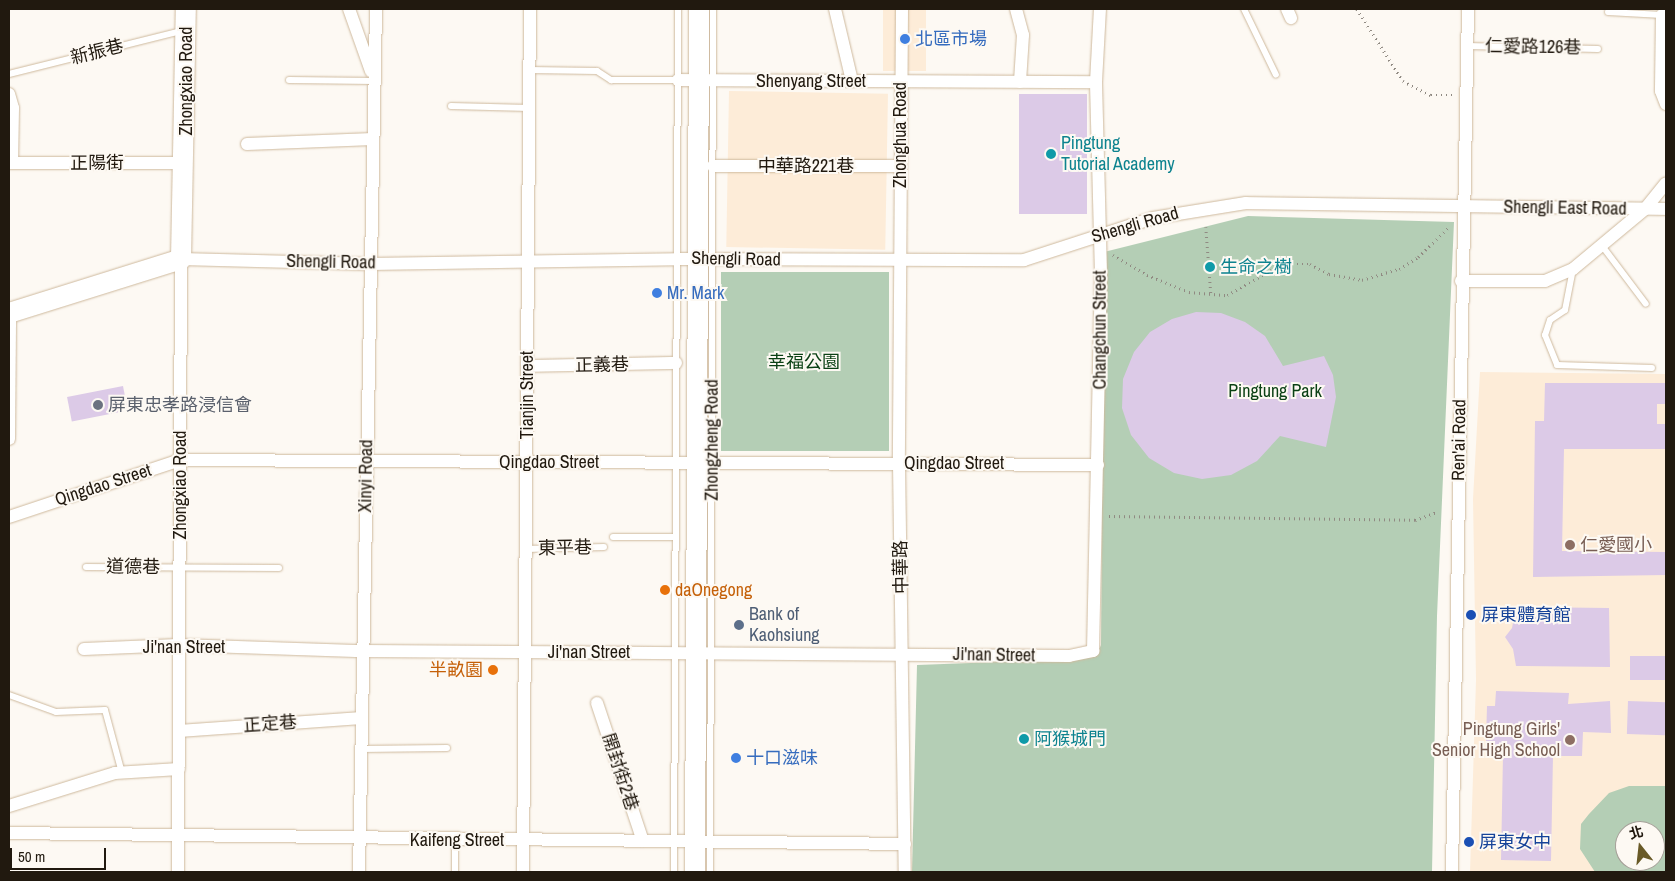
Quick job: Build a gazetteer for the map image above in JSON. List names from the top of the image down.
{
  "streets": {
    "main road": ["Zhongxiao Road", "Shengli Road", "Zhongzheng Road"],
    "street": [
      "Shenyang Street",
      "Zhonghua Road",
      "正陽街",
      "中華路221巷",
      "Shengli East Road",
      "Changchun Street",
      "正義巷",
      "Tianjin Street",
      "Ren'ai Road",
      "Qingdao Street",
      "Xinyi Road",
      "中華路",
      "Ji'nan Street",
      "正定巷",
      "開封街2巷",
      "Kaifeng Street"
    ],
    "lane": [
      "仁愛路126巷",
      "新振巷",
      "東平巷",
      "道德巷"
    ]
  },
  "crossings": [
    ["仁愛路126巷", "Ren'ai Road"],
    ["新振巷", "Zhongxiao Road"],
    ["Zhongxiao Road", "正陽街"],
    ["Zhongxiao Road", "Shengli Road"],
    ["Zhongxiao Road", "Qingdao Street"],
    ["Zhongxiao Road", "道德巷"],
    ["Zhongxiao Road", "Ji'nan Street"],
    ["Zhongxiao Road", "正定巷"],
    ["Zhongxiao Road", "Kaifeng Street"],
    ["Shenyang Street", "Zhonghua Road"],
    ["Shenyang Street", "Changchun Street"],
    ["Shenyang Street", "Tianjin Street"],
    ["Shenyang Street", "Zhongzheng Road"],
    ["Zhonghua Road", "中華路221巷"],
    ["Zhonghua Road", "Shengli Road"],
    ["Zhonghua Road", "中華路"],
    ["中華路221巷", "Zhongzheng Road"],
    ["Shengli East Road", "Shengli Road"],
    ["Shengli East Road", "Ren'ai Road"],
    ["Shengli Road", "Changchun Street"],
    ["Shengli Road", "Tianjin Street"],
    ["Shengli Road", "Zhongzheng Road"],
    ["Shengli Road", "Ren'ai Road"],
    ["Shengli Road", "Xinyi Road"],
    ["Shengli Road", "中華路"],
    ["Changchun Street", "Qingdao Street"],
    ["Changchun Street", "Ji'nan Street"],
    ["正義巷", "Tianjin Street"],
    ["正義巷", "Zhongzheng Road"],
    ["Tianjin Street", "Qingdao Street"],
    ["Tianjin Street", "東平巷"],
    ["Tianjin Street", "Ji'nan Street"],
    ["Tianjin Street", "Kaifeng Street"],
    ["Zhongzheng Road", "Qingdao Street"],
    ["Zhongzheng Road", "Ji'nan Street"],
    ["Zhongzheng Road", "Kaifeng Street"],
    ["Qingdao Street", "Xinyi Road"],
    ["Qingdao Street", "中華路"],
    ["Xinyi Road", "Ji'nan Street"],
    ["Xinyi Road", "正定巷"],
    ["Xinyi Road", "Kaifeng Street"],
    ["中華路", "Ji'nan Street"],
    ["中華路", "Kaifeng Street"],
    ["開封街2巷", "Kaifeng Street"]
  ],
  "parks": ["幸福公園", "Pingtung Park"],
  "places": [
    "北區市場",
    "Pingtung Tutorial Academy",
    "生命之樹",
    "Mr. Mark",
    "屏東忠孝路浸信會",
    "仁愛國小",
    "daOnegong",
    "屏東體育館",
    "Bank of Kaohsiung",
    "半畝園",
    "阿猴城門",
    "Pingtung Girls' Senior High School",
    "十口滋味",
    "屏東女中"
  ],
  "scale_bar": "50 m",
  "north": "top"
}
